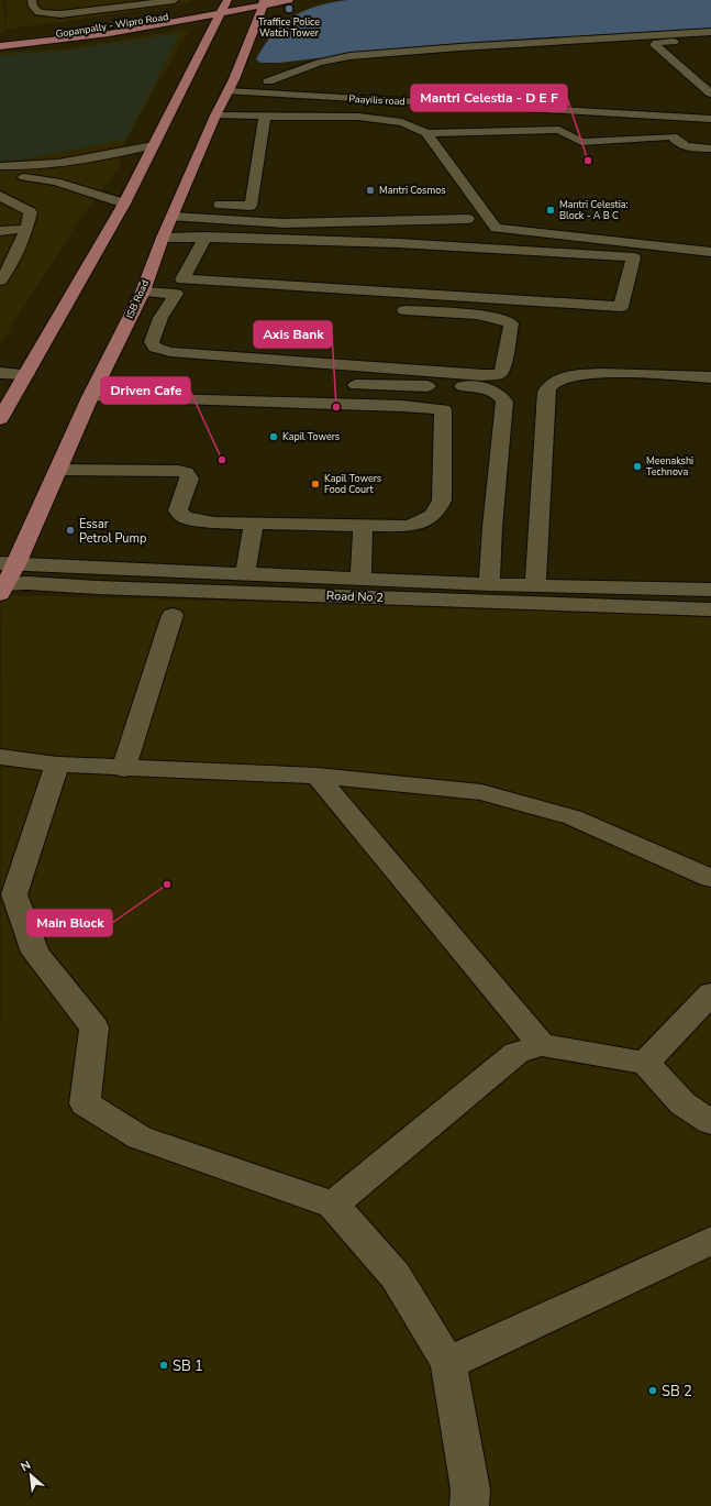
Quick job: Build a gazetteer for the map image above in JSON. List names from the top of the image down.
{
  "streets": {
    "main road": ["Gopanpally - Wipro Road", "ISB Road"],
    "street": ["Paayilis road", "Road No 2"]
  },
  "crossings": [
    ["Paayilis road", "ISB Road"],
    ["ISB Road", "Road No 2"]
  ],
  "places": [
    "Traffice Police Watch Tower",
    "Mantri Celestia - D E F",
    "Mantri Cosmos",
    "Mantri Celestia: Block - A B C",
    "Axis Bank",
    "Kapil Towers",
    "Driven Cafe",
    "Meenakshi Technova",
    "Kapil Towers Food Court",
    "Essar Petrol Pump",
    "Main Block",
    "SB 1",
    "SB 2"
  ],
  "north": "top left"
}
